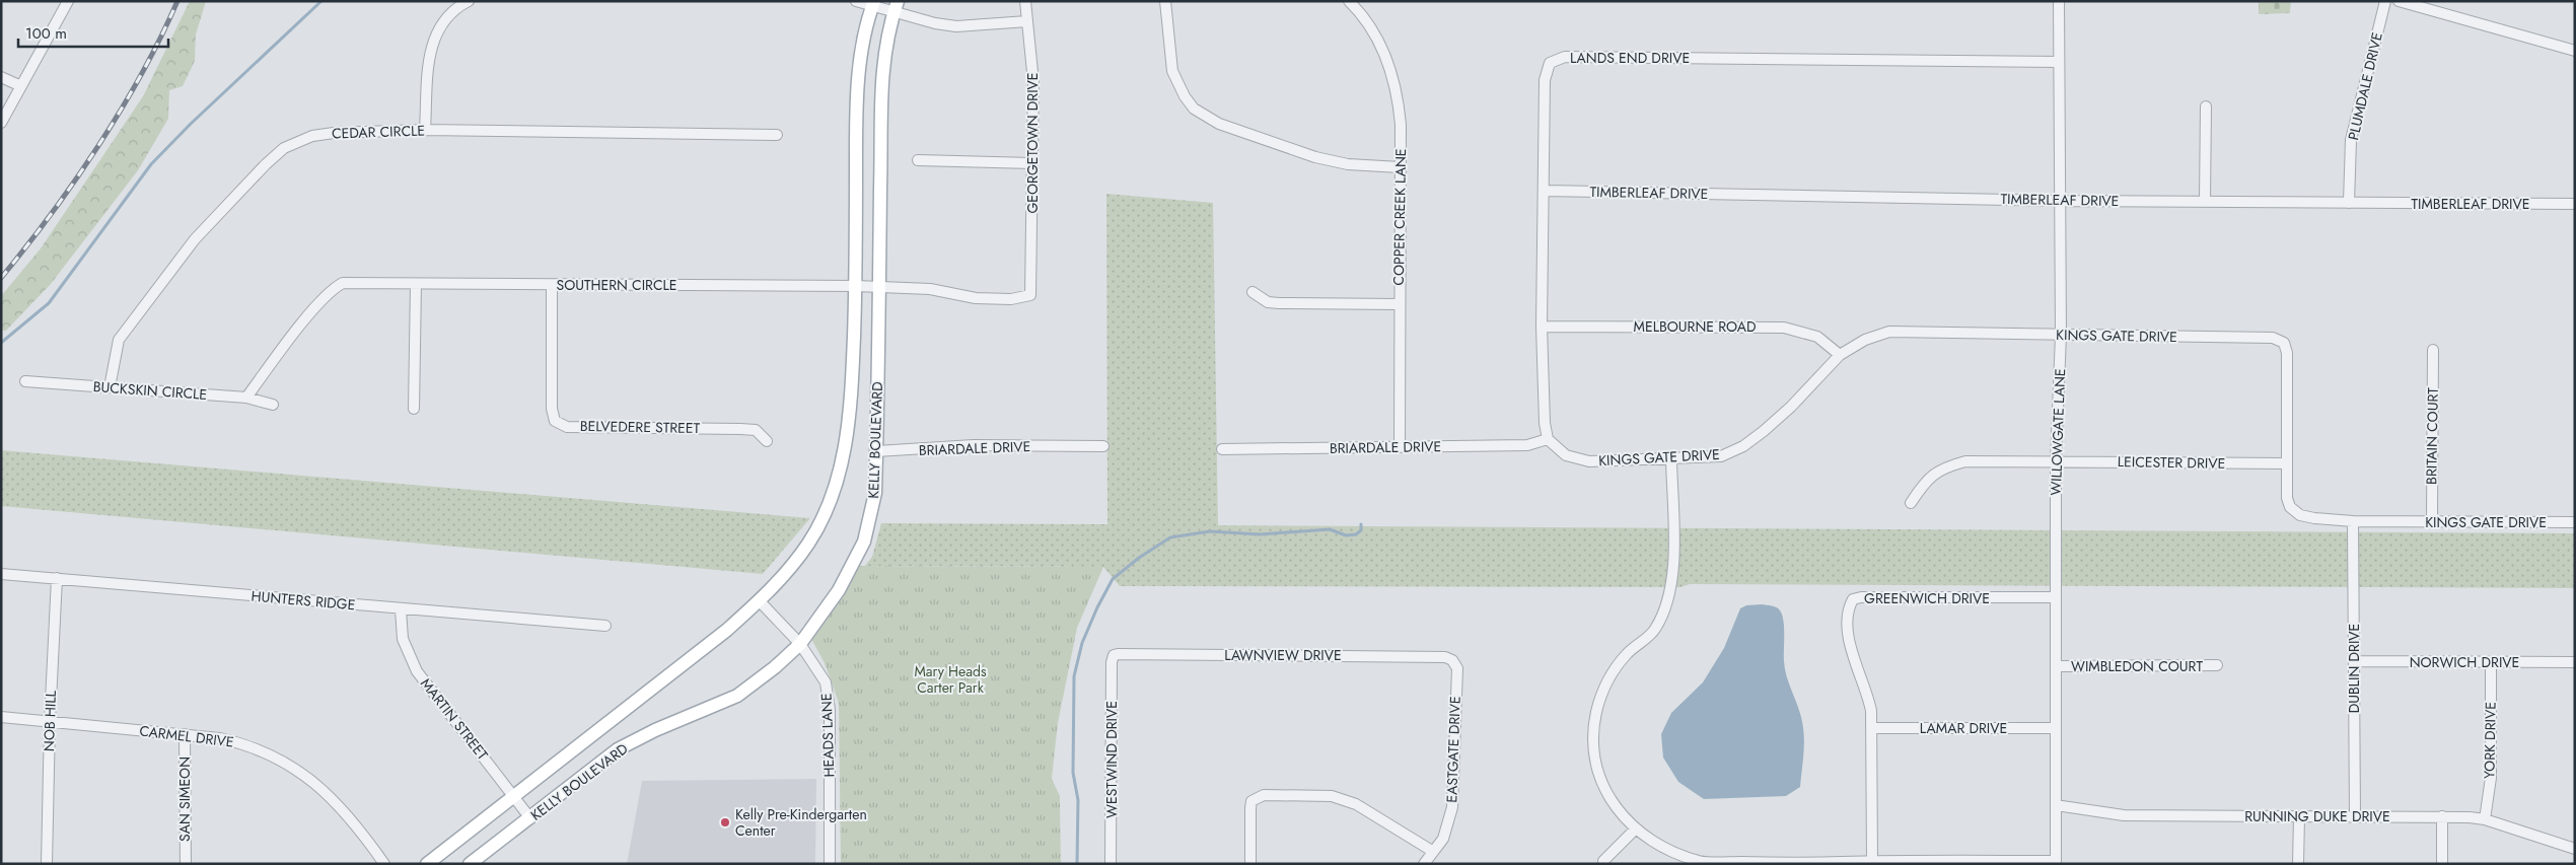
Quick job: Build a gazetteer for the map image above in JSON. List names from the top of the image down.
{
  "streets": {
    "main road": ["KELLY BOULEVARD"],
    "street": [
      "LANDS END DRIVE",
      "PLUMDALE DRIVE",
      "CEDAR CIRCLE",
      "GEORGETOWN DRIVE",
      "TIMBERLEAF DRIVE",
      "COPPER CREEK LANE",
      "SOUTHERN CIRCLE",
      "MELBOURNE ROAD",
      "KINGS GATE DRIVE",
      "BUCKSKIN CIRCLE",
      "BELVEDERE STREET",
      "WILLOWGATE LANE",
      "BRITAIN COURT",
      "BRIARDALE DRIVE",
      "LEICESTER DRIVE",
      "GREENWICH DRIVE",
      "HUNTERS RIDGE",
      "LAWNVIEW DRIVE",
      "NORWICH DRIVE",
      "WIMBLEDON COURT",
      "DUBLIN DRIVE",
      "MARTIN STREET",
      "NOB HILL",
      "LAMAR DRIVE",
      "HEADS LANE",
      "CARMEL DRIVE",
      "YORK DRIVE",
      "EASTGATE DRIVE",
      "WESTWIND DRIVE",
      "SAN SIMEON",
      "RUNNING DUKE DRIVE"
    ]
  },
  "crossings": [
    ["LANDS END DRIVE", "TIMBERLEAF DRIVE"],
    ["LANDS END DRIVE", "MELBOURNE ROAD"],
    ["LANDS END DRIVE", "KINGS GATE DRIVE"],
    ["LANDS END DRIVE", "WILLOWGATE LANE"],
    ["LANDS END DRIVE", "BRIARDALE DRIVE"],
    ["PLUMDALE DRIVE", "TIMBERLEAF DRIVE"],
    ["CEDAR CIRCLE", "BUCKSKIN CIRCLE"],
    ["GEORGETOWN DRIVE", "SOUTHERN CIRCLE"],
    ["TIMBERLEAF DRIVE", "WILLOWGATE LANE"],
    ["COPPER CREEK LANE", "BRIARDALE DRIVE"],
    ["SOUTHERN CIRCLE", "BUCKSKIN CIRCLE"],
    ["SOUTHERN CIRCLE", "BELVEDERE STREET"],
    ["SOUTHERN CIRCLE", "KELLY BOULEVARD"],
    ["MELBOURNE ROAD", "KINGS GATE DRIVE"],
    ["KINGS GATE DRIVE", "WILLOWGATE LANE"],
    ["KINGS GATE DRIVE", "BRITAIN COURT"],
    ["KINGS GATE DRIVE", "BRIARDALE DRIVE"],
    ["KINGS GATE DRIVE", "LEICESTER DRIVE"],
    ["KINGS GATE DRIVE", "DUBLIN DRIVE"],
    ["WILLOWGATE LANE", "LEICESTER DRIVE"],
    ["WILLOWGATE LANE", "GREENWICH DRIVE"],
    ["WILLOWGATE LANE", "WIMBLEDON COURT"],
    ["WILLOWGATE LANE", "LAMAR DRIVE"],
    ["WILLOWGATE LANE", "RUNNING DUKE DRIVE"],
    ["KELLY BOULEVARD", "BRIARDALE DRIVE"],
    ["KELLY BOULEVARD", "MARTIN STREET"],
    ["KELLY BOULEVARD", "HEADS LANE"],
    ["GREENWICH DRIVE", "LAMAR DRIVE"],
    ["HUNTERS RIDGE", "MARTIN STREET"],
    ["HUNTERS RIDGE", "NOB HILL"],
    ["LAWNVIEW DRIVE", "EASTGATE DRIVE"],
    ["LAWNVIEW DRIVE", "WESTWIND DRIVE"],
    ["NORWICH DRIVE", "DUBLIN DRIVE"],
    ["NORWICH DRIVE", "YORK DRIVE"],
    ["DUBLIN DRIVE", "RUNNING DUKE DRIVE"],
    ["NOB HILL", "CARMEL DRIVE"],
    ["CARMEL DRIVE", "SAN SIMEON"],
    ["YORK DRIVE", "RUNNING DUKE DRIVE"]
  ],
  "parks": ["Mary Heads Carter Park"],
  "places": ["Kelly Pre-Kindergarten Center"],
  "scale_bar": "100 m"
}
